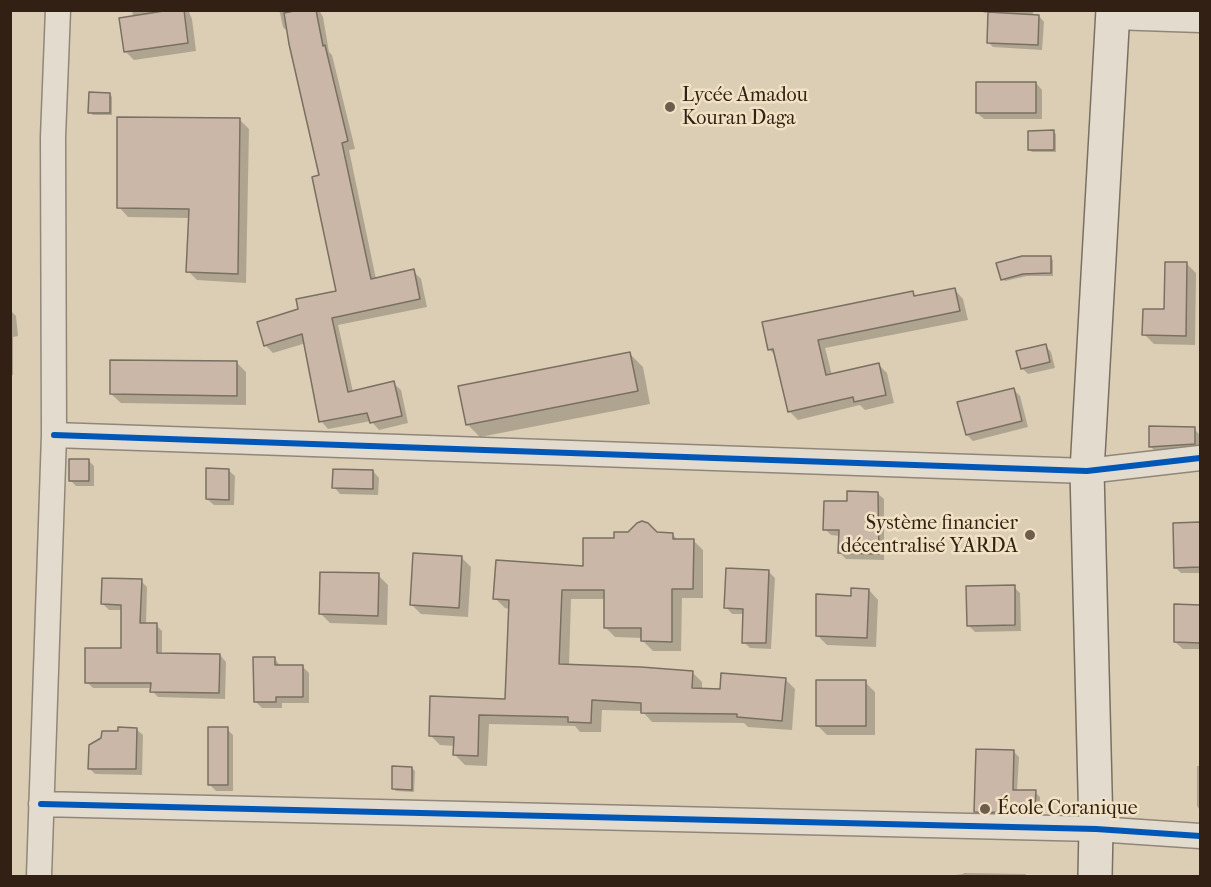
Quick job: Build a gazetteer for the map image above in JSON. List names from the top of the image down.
{
  "places": ["Lycée Amadou Kouran Daga", "Système financier décentralisé YARDA", "École Coranique"]
}
